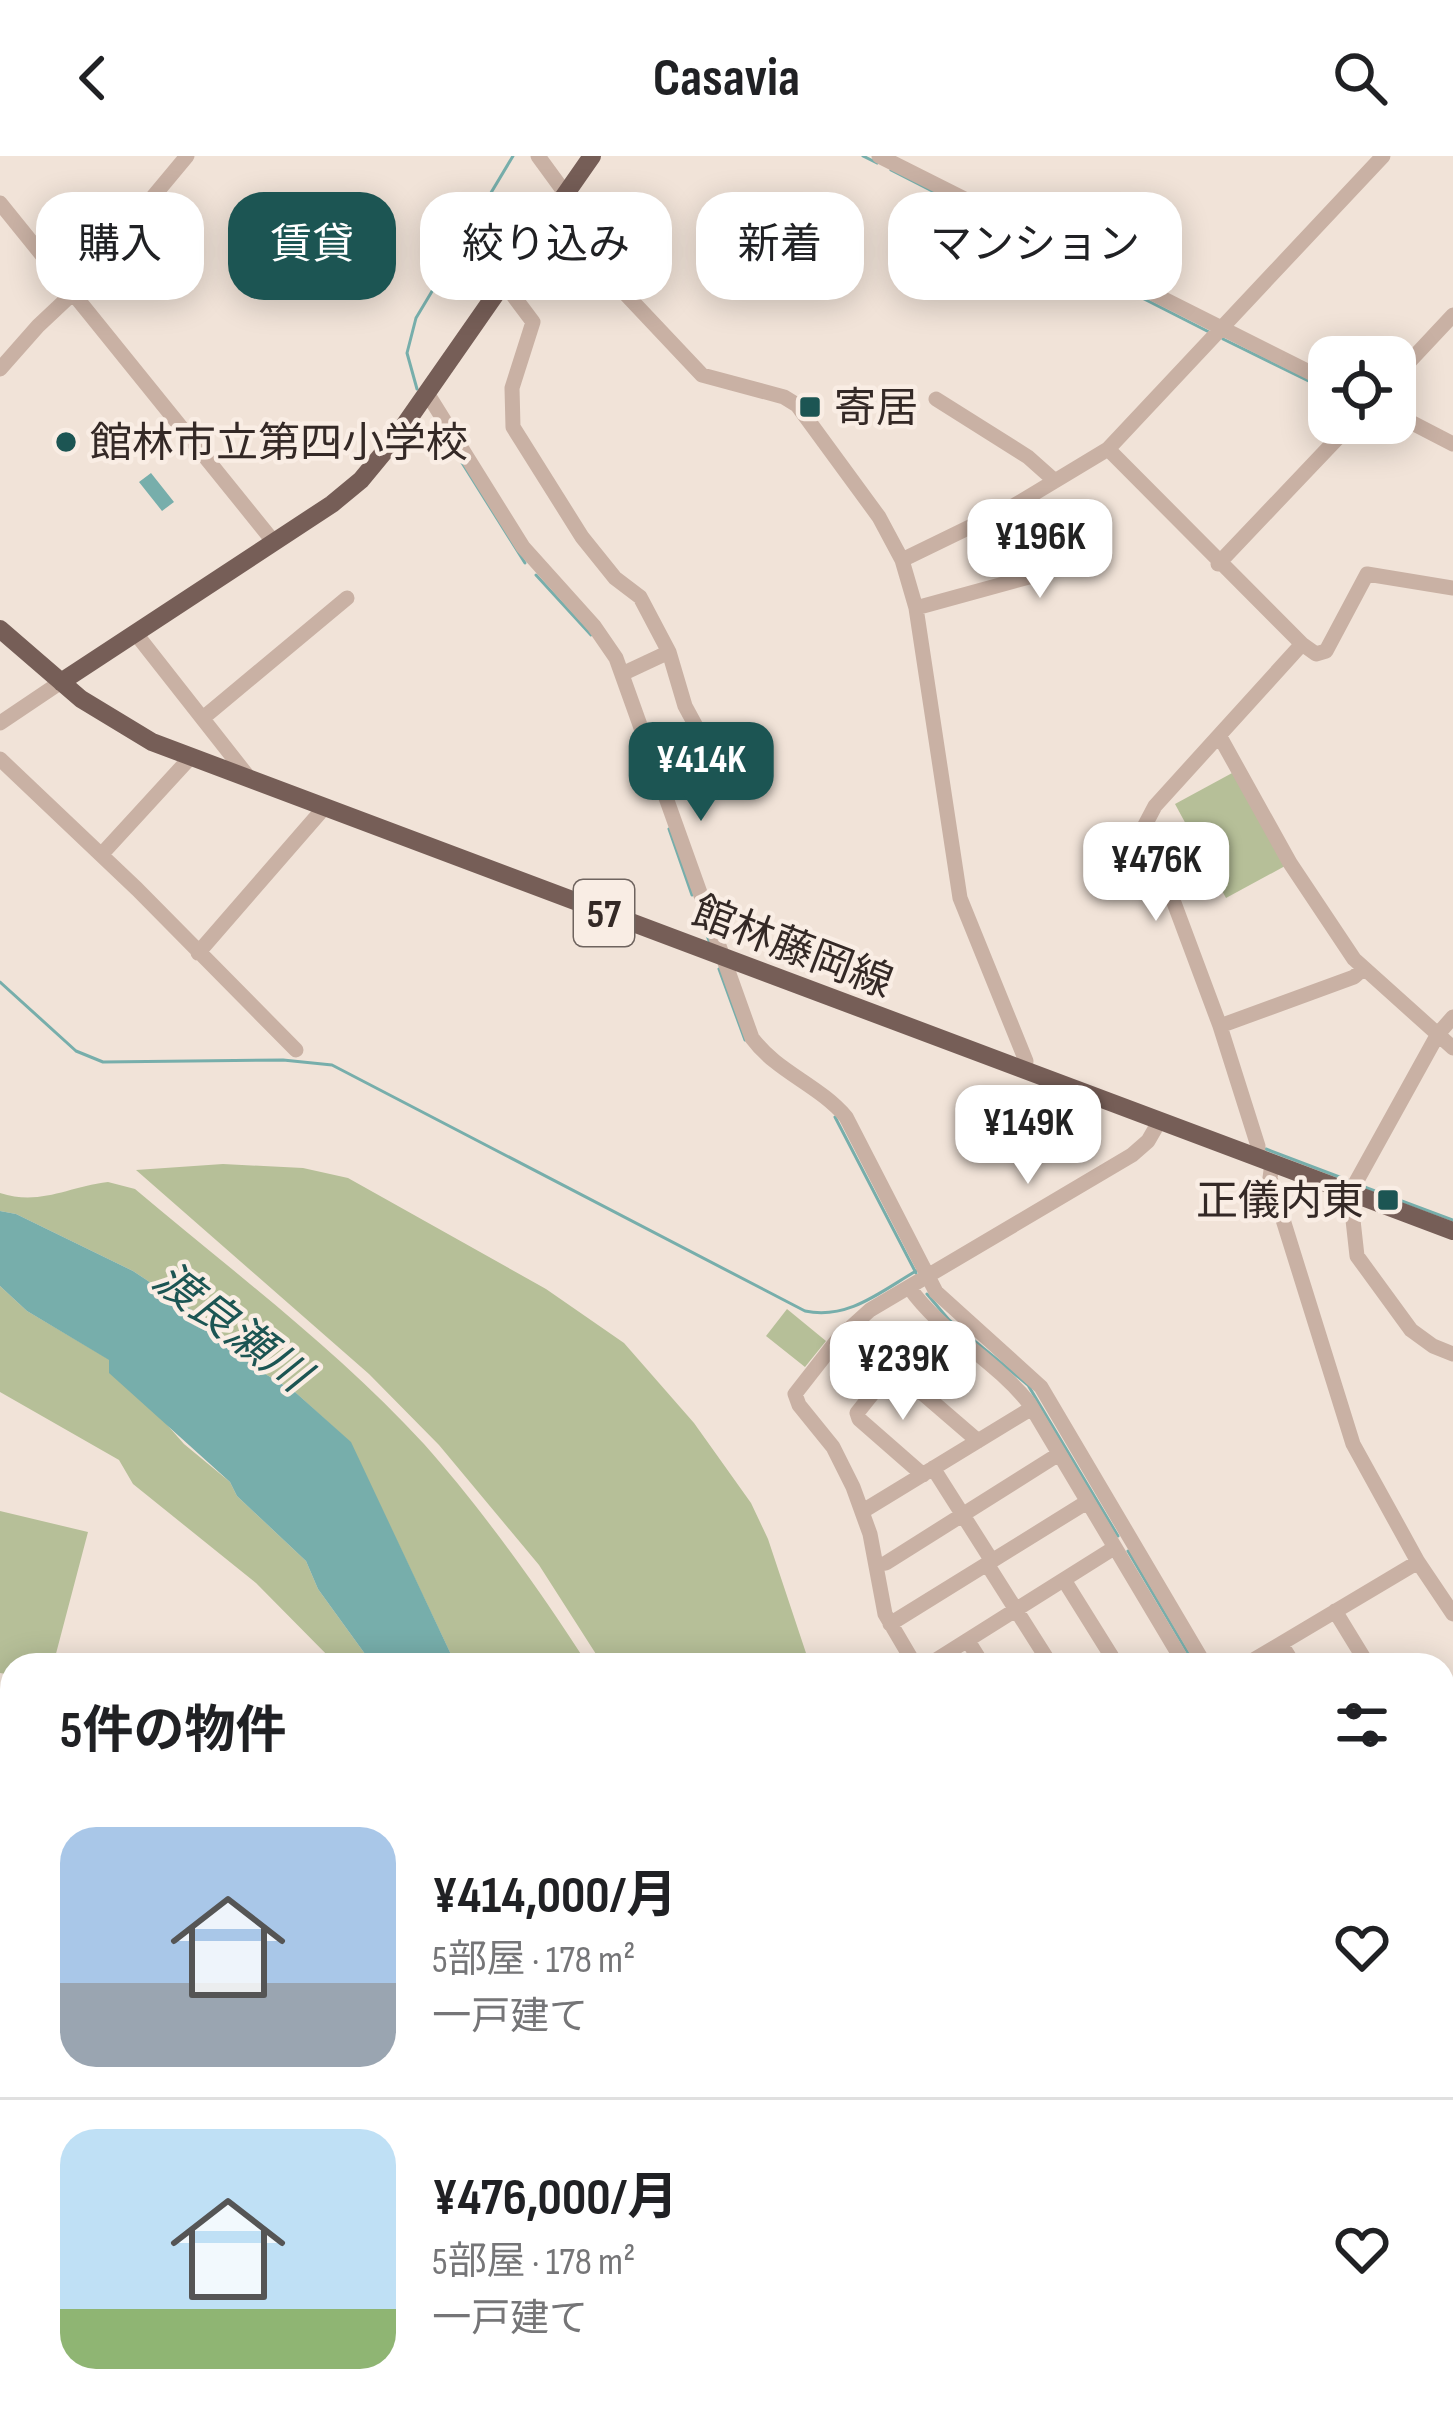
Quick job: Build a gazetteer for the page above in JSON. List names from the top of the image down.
{
  "streets": {
    "main road": ["57", "館林藤岡線"]
  },
  "water": ["渡良瀬川"],
  "places": {
    "transit": ["寄居", "正儀内東"],
    "other": ["館林市立第四小学校"]
  },
  "page": {
    "header": "Casavia",
    "chip": [
      "購入",
      "賃貸",
      "絞り込み",
      "新着",
      "マンション"
    ],
    "price": [
      "¥196K",
      "¥414K",
      "¥476K",
      "¥149K",
      "¥239K"
    ],
    "heading": "5件の物件",
    "list": [
      {
        "name": "¥414,000/月",
        "note": "5部屋 · 178 m² · 一戸建て"
      },
      {
        "name": "¥476,000/月",
        "note": "5部屋 · 178 m² · 一戸建て"
      }
    ]
  }
}
